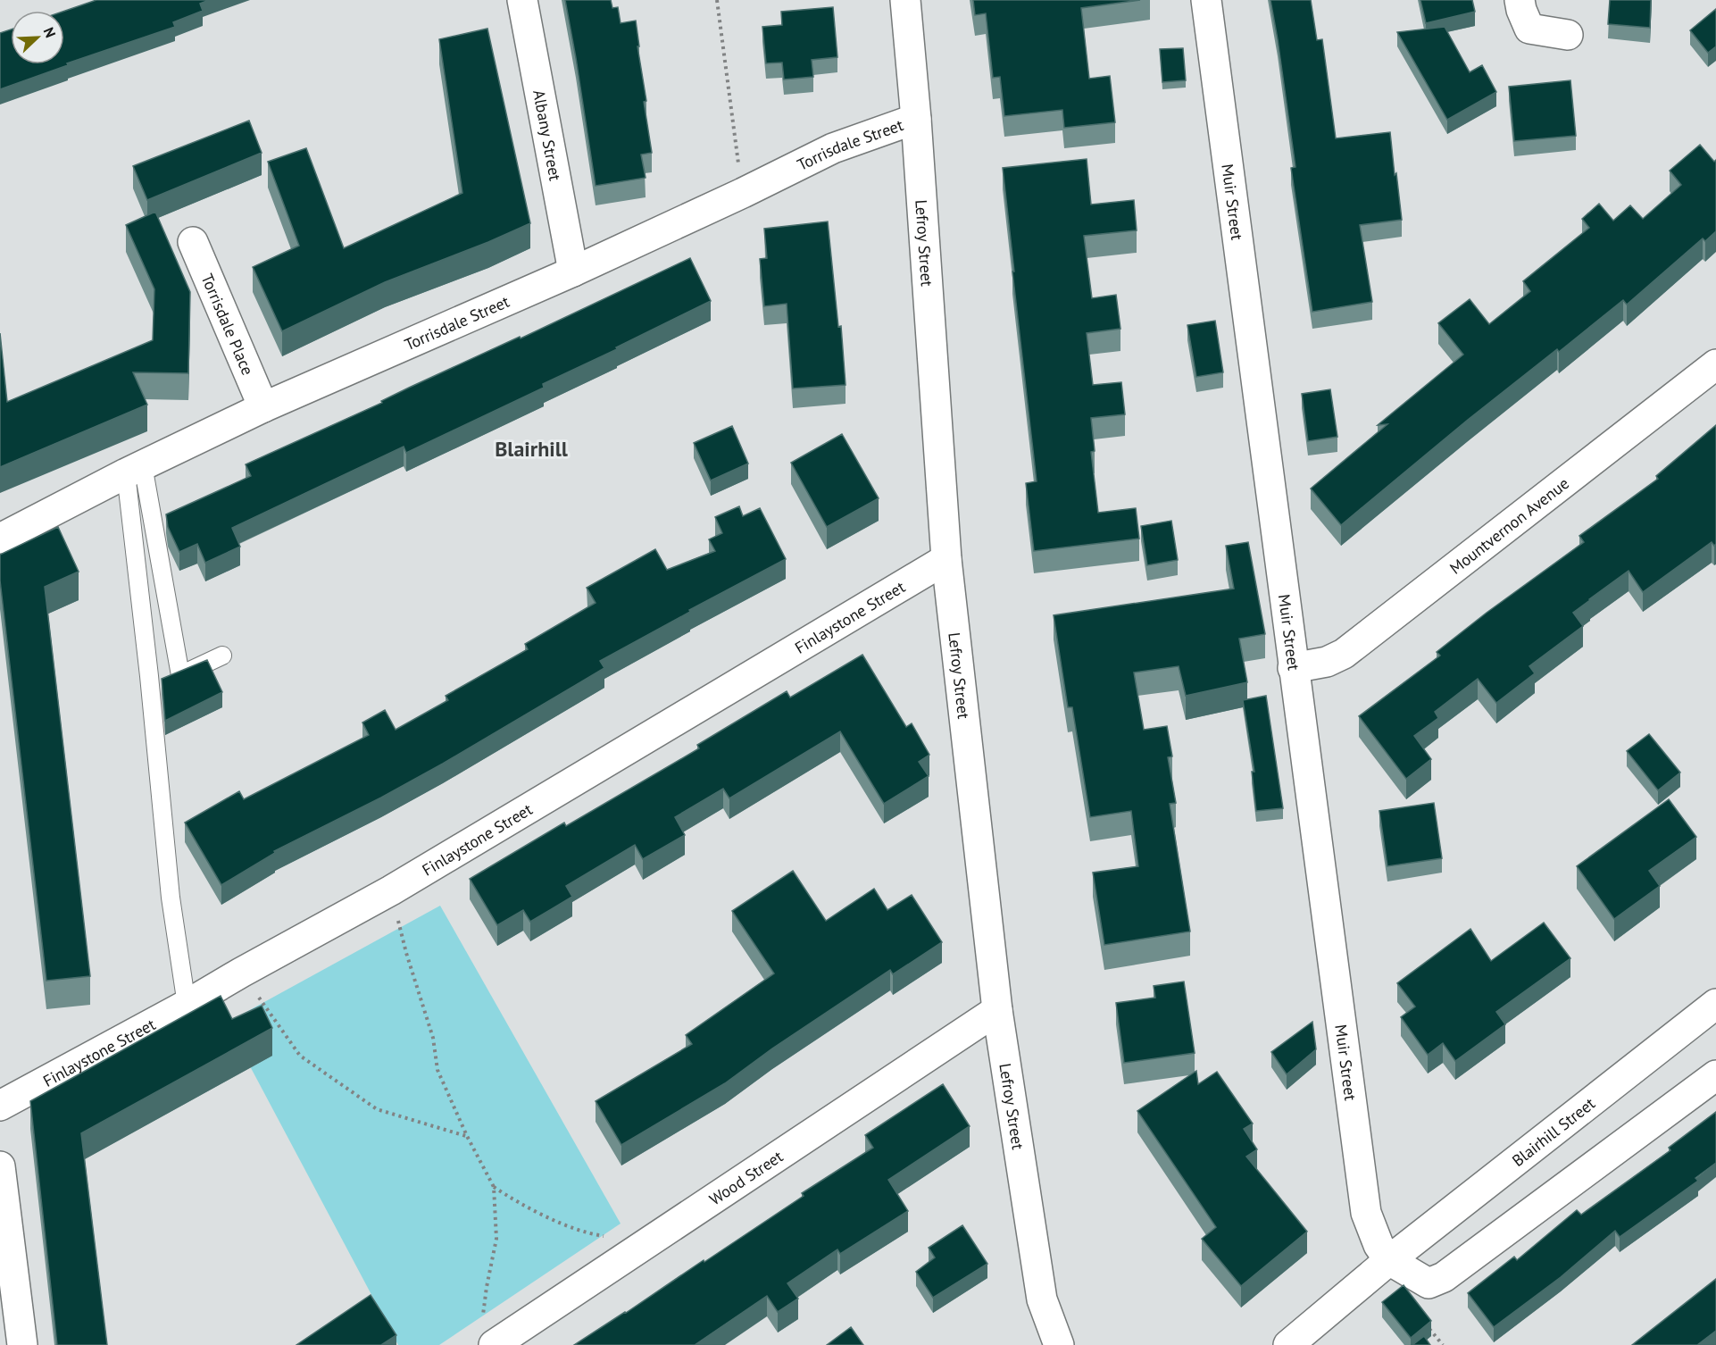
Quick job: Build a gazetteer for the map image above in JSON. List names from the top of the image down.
{
  "streets": {
    "street": [
      "Albany Street",
      "Torrisdale Street",
      "Muir Street",
      "Lefroy Street",
      "Torrisdale Place",
      "Mountvernon Avenue",
      "Finlaystone Street",
      "Blairhill Street",
      "Wood Street"
    ]
  },
  "crossings": [
    ["Albany Street", "Torrisdale Street"],
    ["Torrisdale Street", "Lefroy Street"],
    ["Torrisdale Street", "Torrisdale Place"],
    ["Muir Street", "Mountvernon Avenue"],
    ["Muir Street", "Blairhill Street"],
    ["Lefroy Street", "Finlaystone Street"],
    ["Lefroy Street", "Wood Street"]
  ],
  "districts": ["Blairhill"],
  "north": "top right"
}
